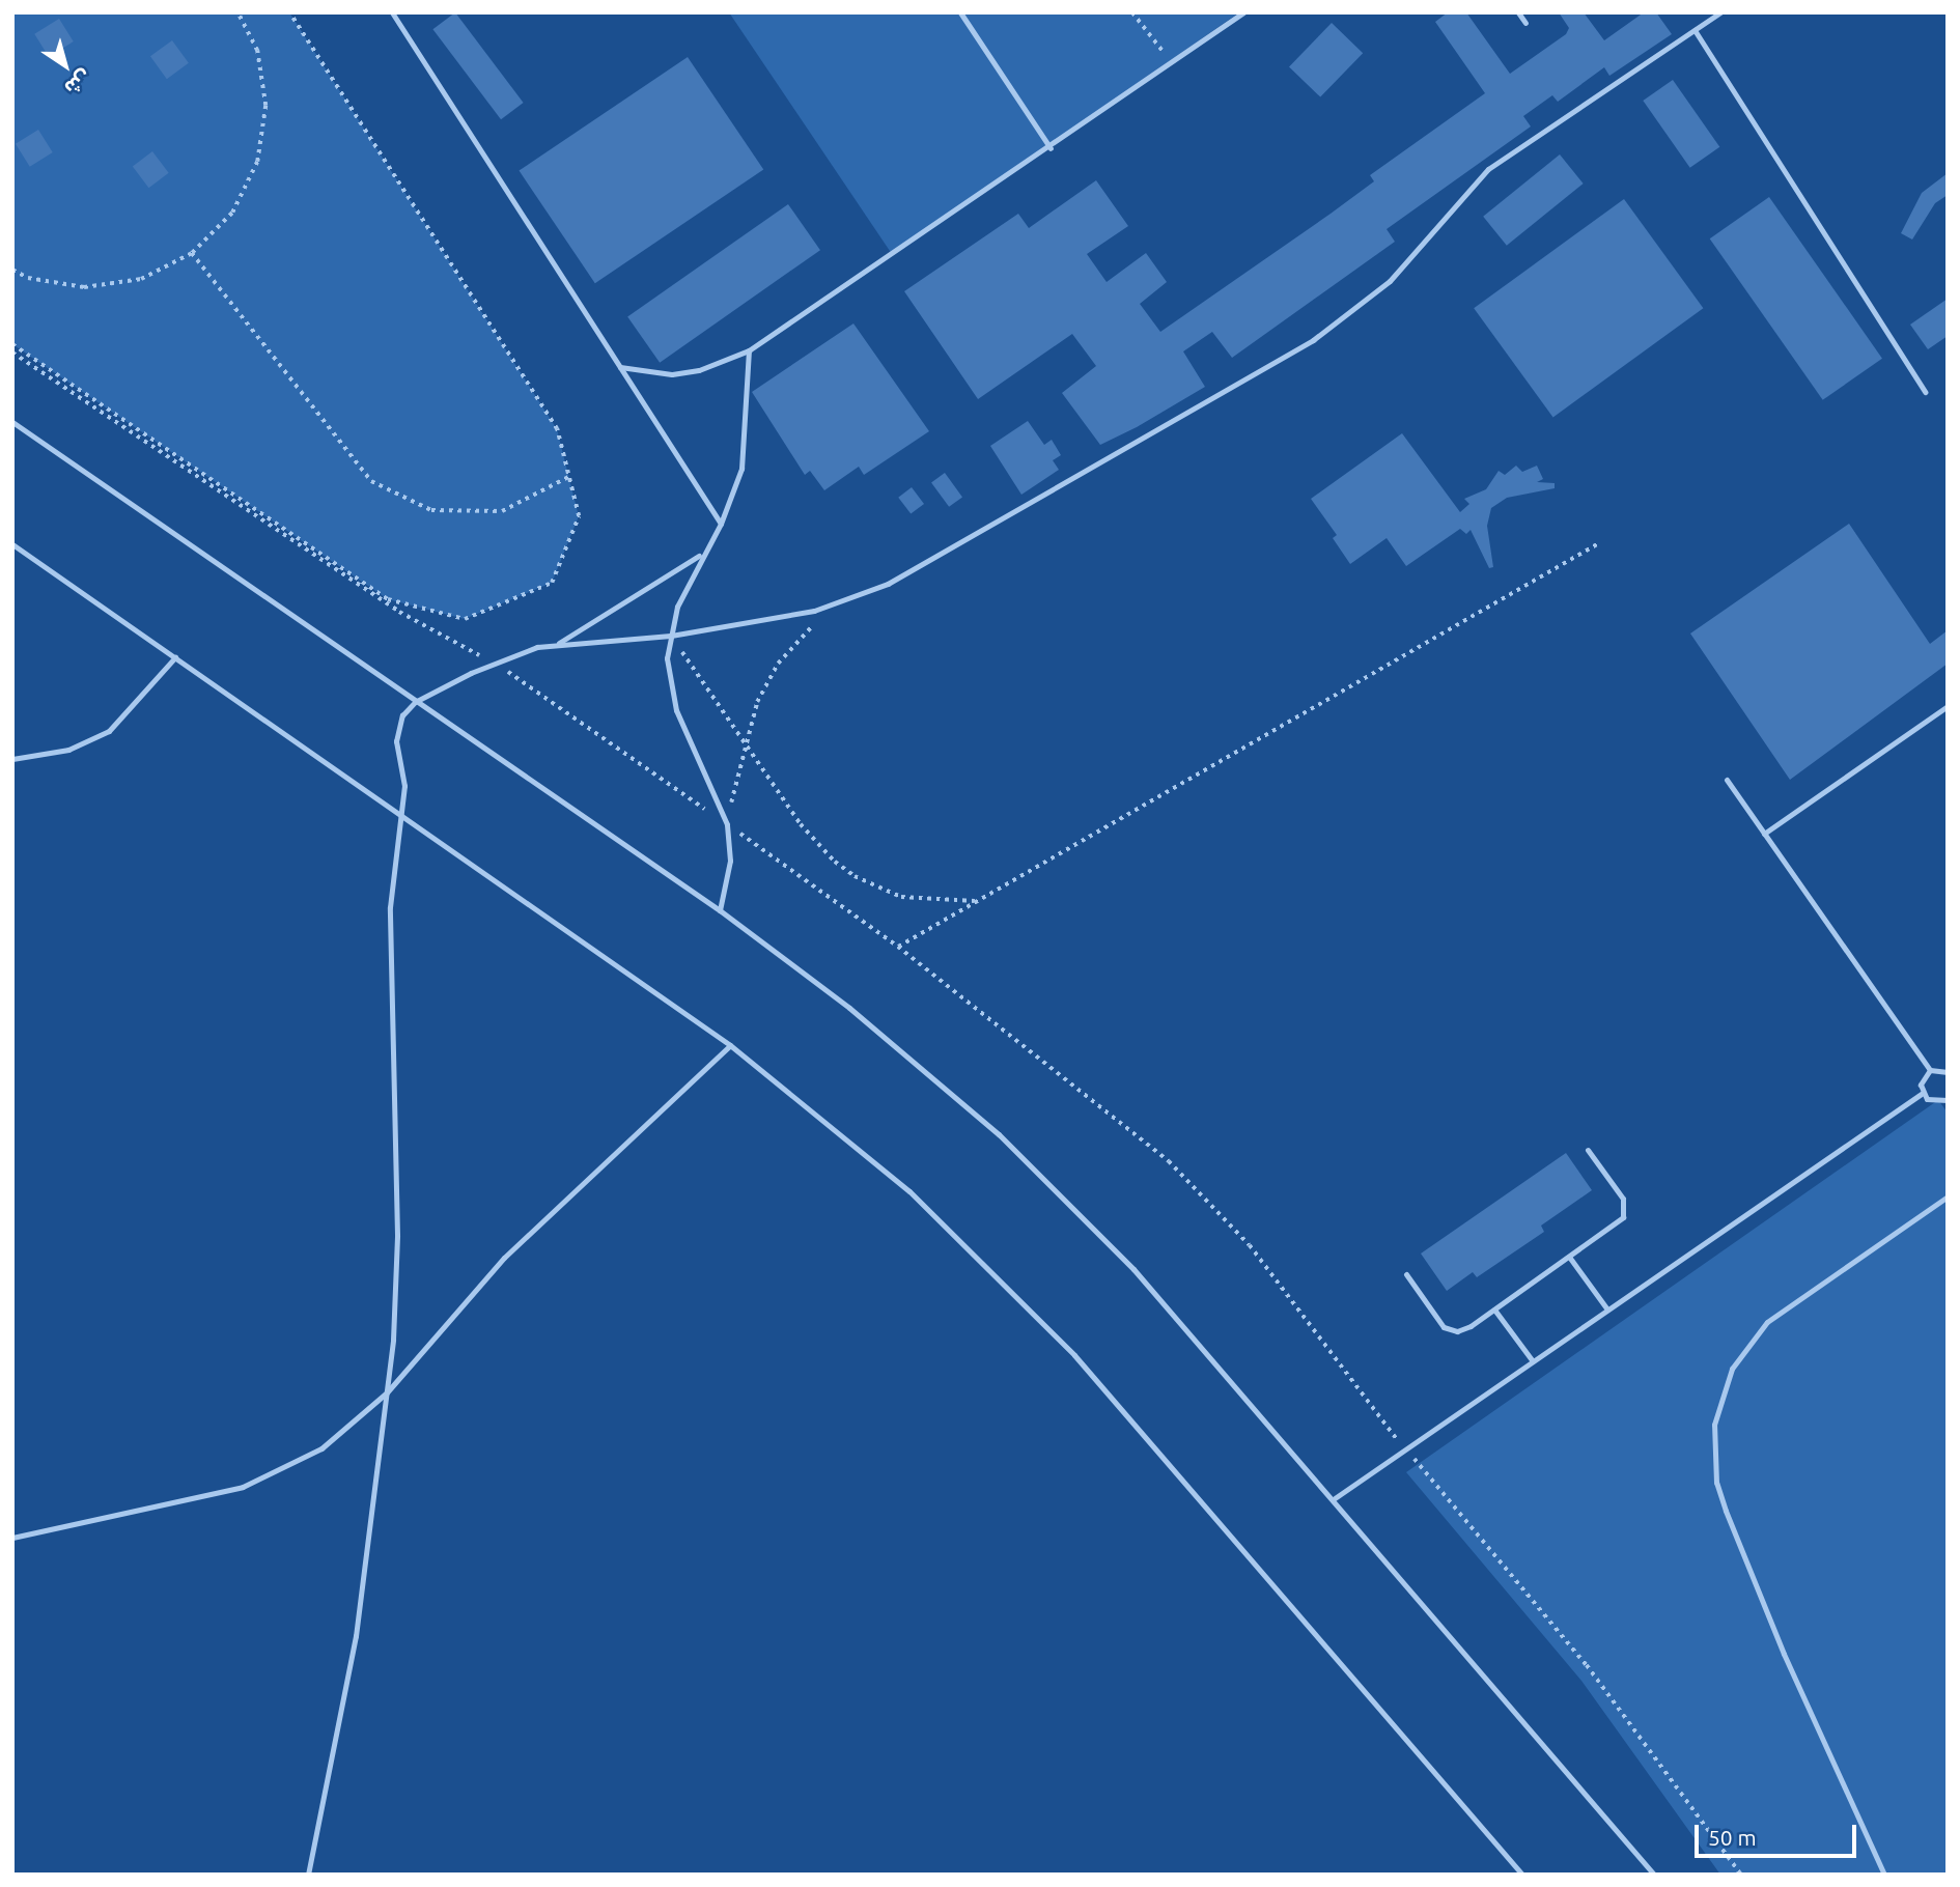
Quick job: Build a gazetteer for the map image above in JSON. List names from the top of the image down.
{
  "scale_bar": "50 m",
  "north": "bottom right"
}
